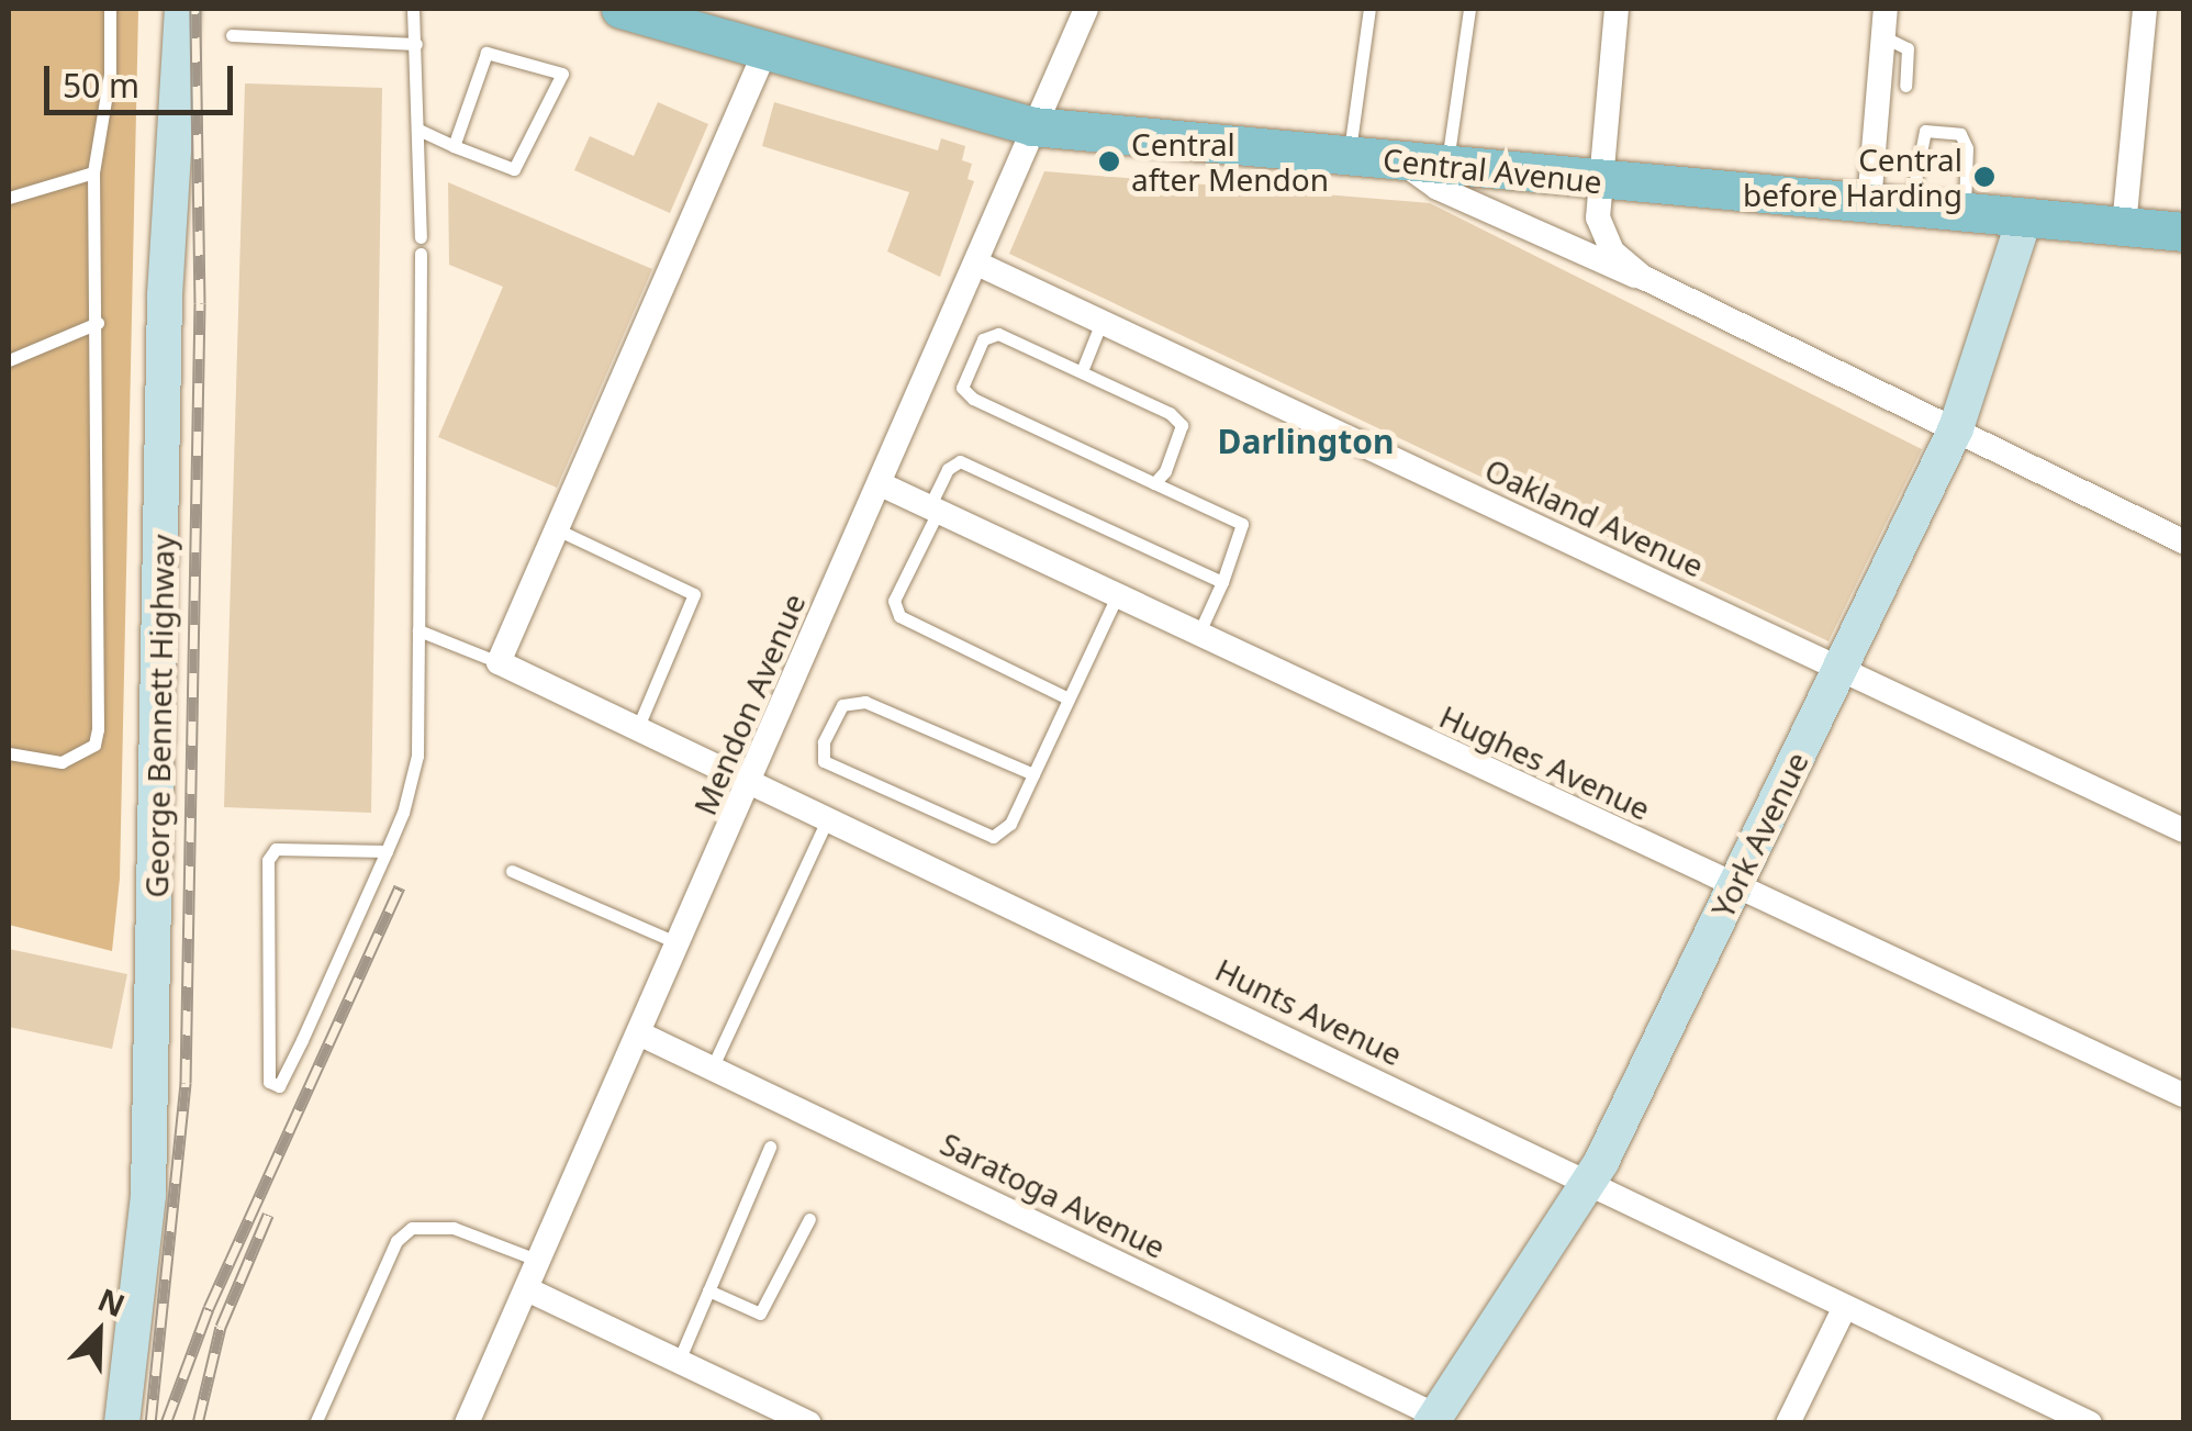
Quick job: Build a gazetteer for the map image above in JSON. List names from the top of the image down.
{
  "streets": {
    "main road": ["Central Avenue", "George Bennett Highway", "York Avenue"],
    "street": [
      "Oakland Avenue",
      "Mendon Avenue",
      "Hughes Avenue",
      "Hunts Avenue",
      "Saratoga Avenue"
    ]
  },
  "crossings": [
    ["Central Avenue", "Mendon Avenue"],
    ["Central Avenue", "York Avenue"],
    ["Oakland Avenue", "Mendon Avenue"],
    ["Oakland Avenue", "York Avenue"],
    ["Mendon Avenue", "Hughes Avenue"],
    ["Mendon Avenue", "Hunts Avenue"],
    ["Mendon Avenue", "Saratoga Avenue"],
    ["Hughes Avenue", "York Avenue"],
    ["York Avenue", "Hunts Avenue"],
    ["York Avenue", "Saratoga Avenue"]
  ],
  "districts": ["Darlington"],
  "places": ["Central after Mendon", "Central before Harding"],
  "scale_bar": "50 m",
  "north": "top right"
}
